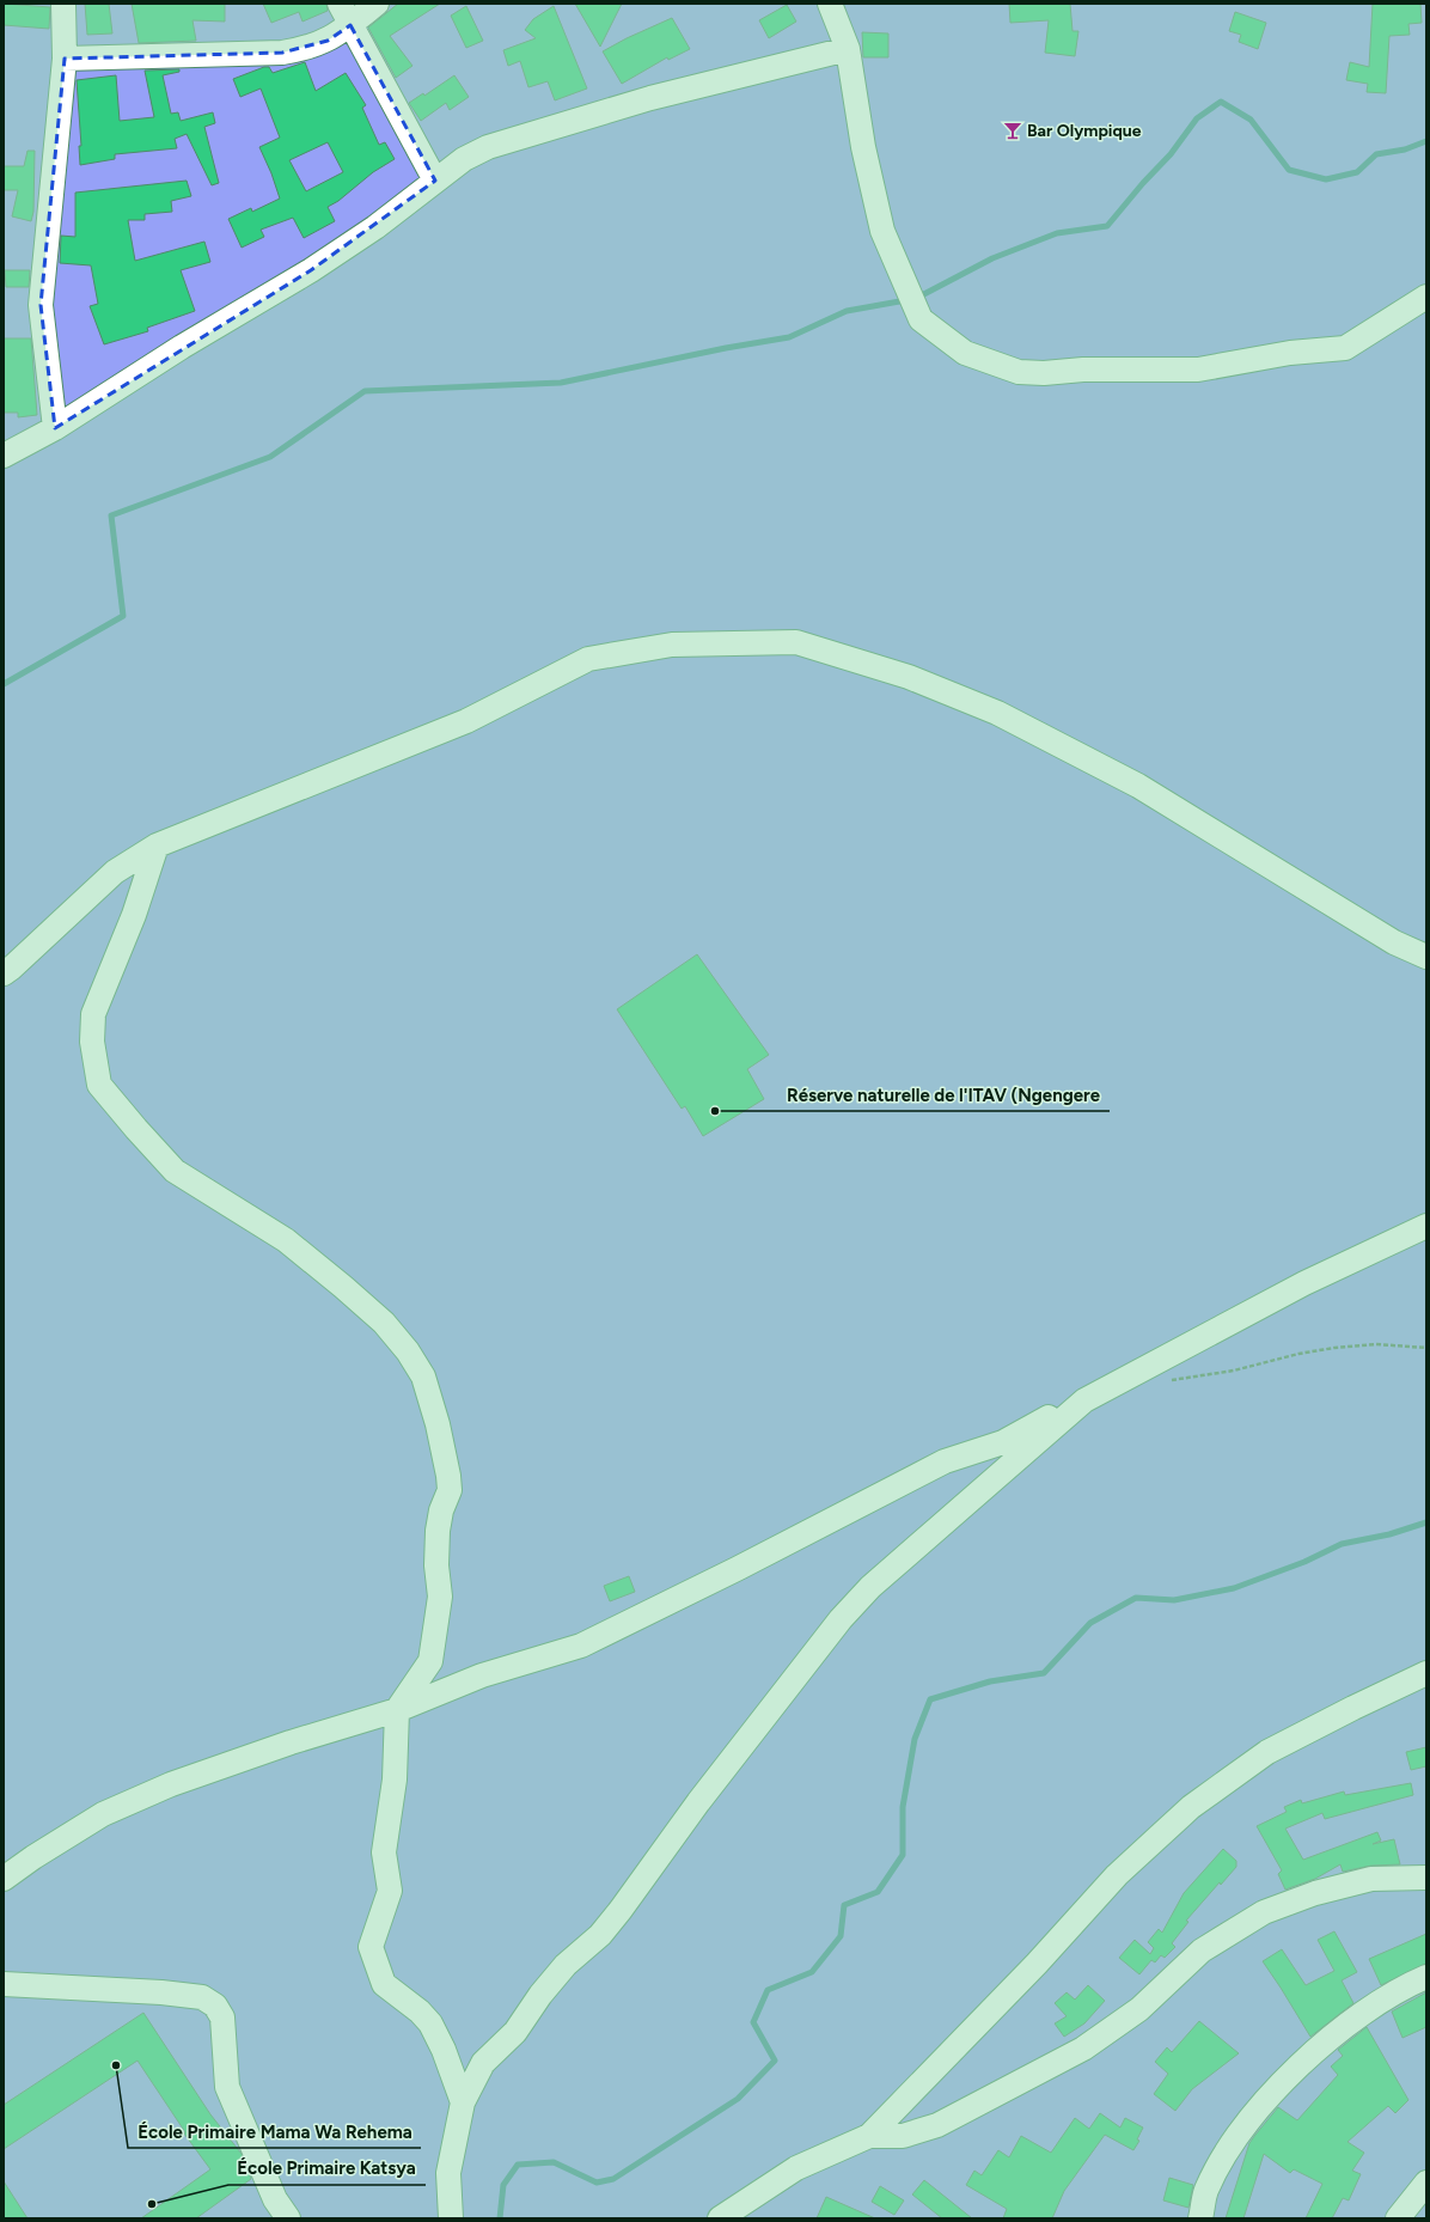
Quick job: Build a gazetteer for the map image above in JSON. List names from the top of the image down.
{
  "places": {
    "bar": ["Bar Olympique"],
    "other": ["Réserve naturelle de l'ITAV (Ngengere", "École Primaire Mama Wa Rehema", "École Primaire Katsya"]
  }
}
